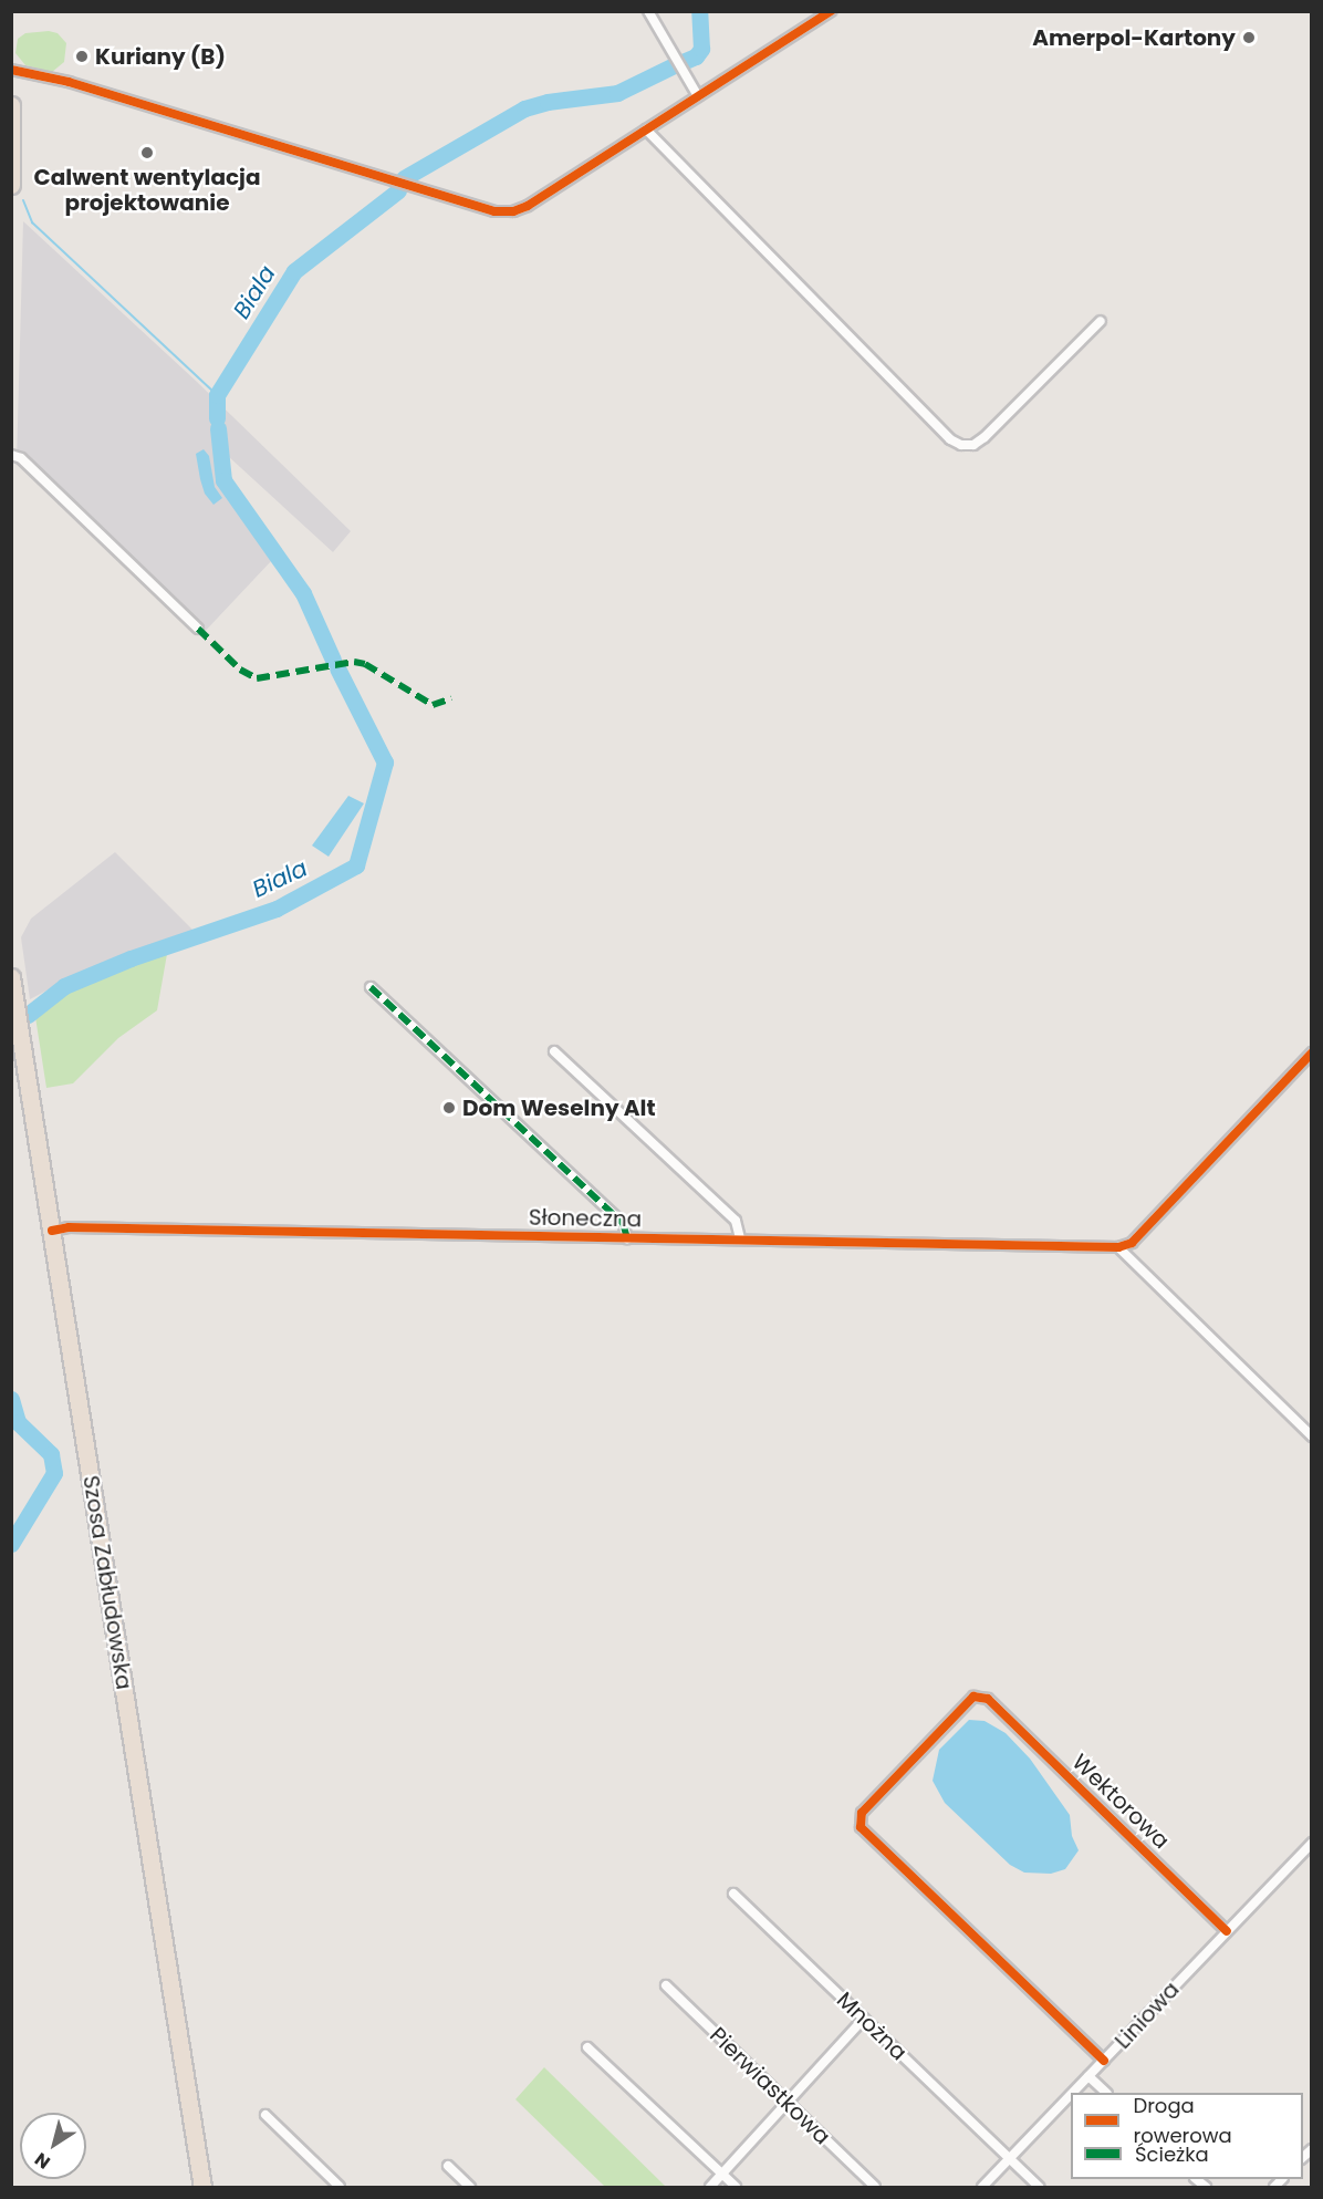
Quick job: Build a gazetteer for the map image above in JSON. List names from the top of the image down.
{
  "streets": {
    "highway": ["Szosa Zabłudowska"],
    "street": [
      "Słoneczna",
      "Wektorowa",
      "Liniowa",
      "Mnożna",
      "Pierwiastkowa"
    ]
  },
  "crossings": [
    ["Słoneczna", "Szosa Zabłudowska"],
    ["Wektorowa", "Liniowa"],
    ["Liniowa", "Mnożna"]
  ],
  "water": ["Biala"],
  "places": [
    "Amerpol-Kartony",
    "Kuriany (B)",
    "Calwent wentylacja projektowanie",
    "Dom Weselny Alt"
  ],
  "legend": ["Droga rowerowa", "Ścieżka"],
  "north": "bottom left"
}
